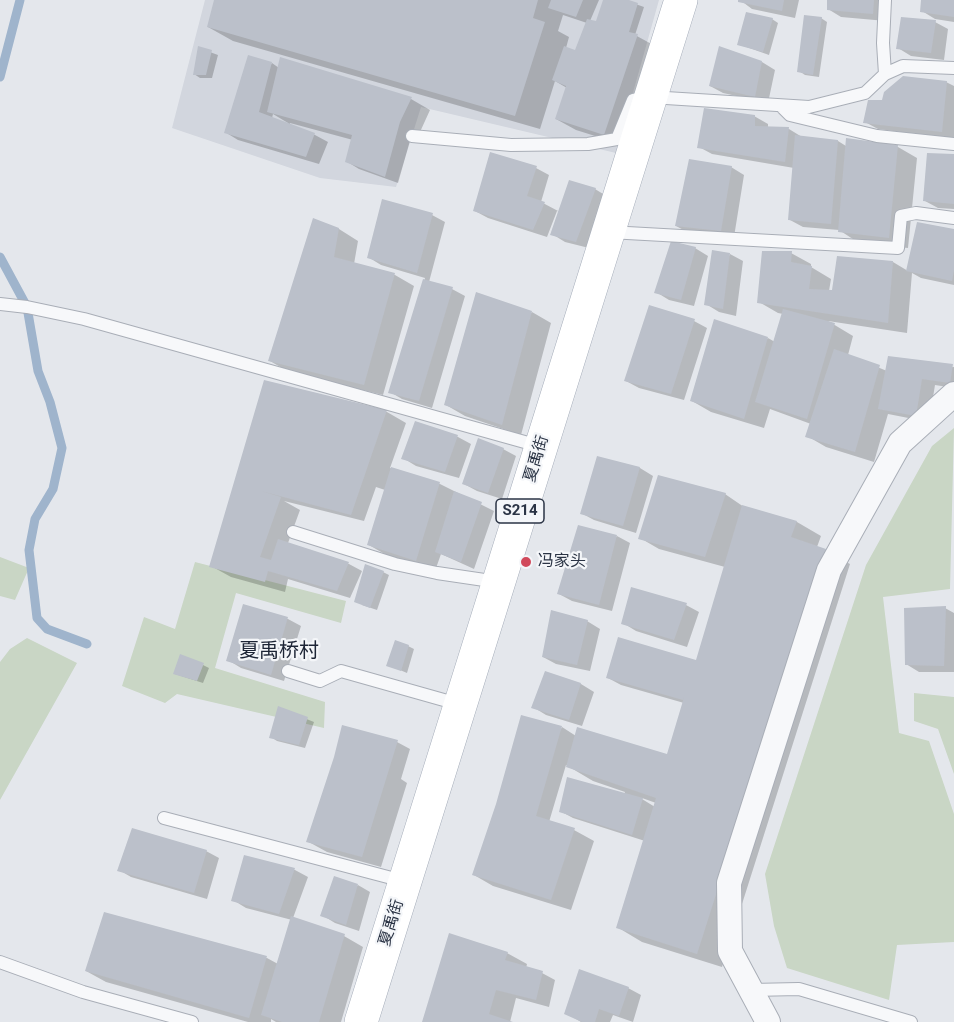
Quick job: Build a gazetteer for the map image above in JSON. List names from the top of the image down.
{
  "streets": {
    "main road": ["夏禹街", "S214"]
  },
  "districts": ["夏禹桥村"],
  "places": ["冯家头"]
}
